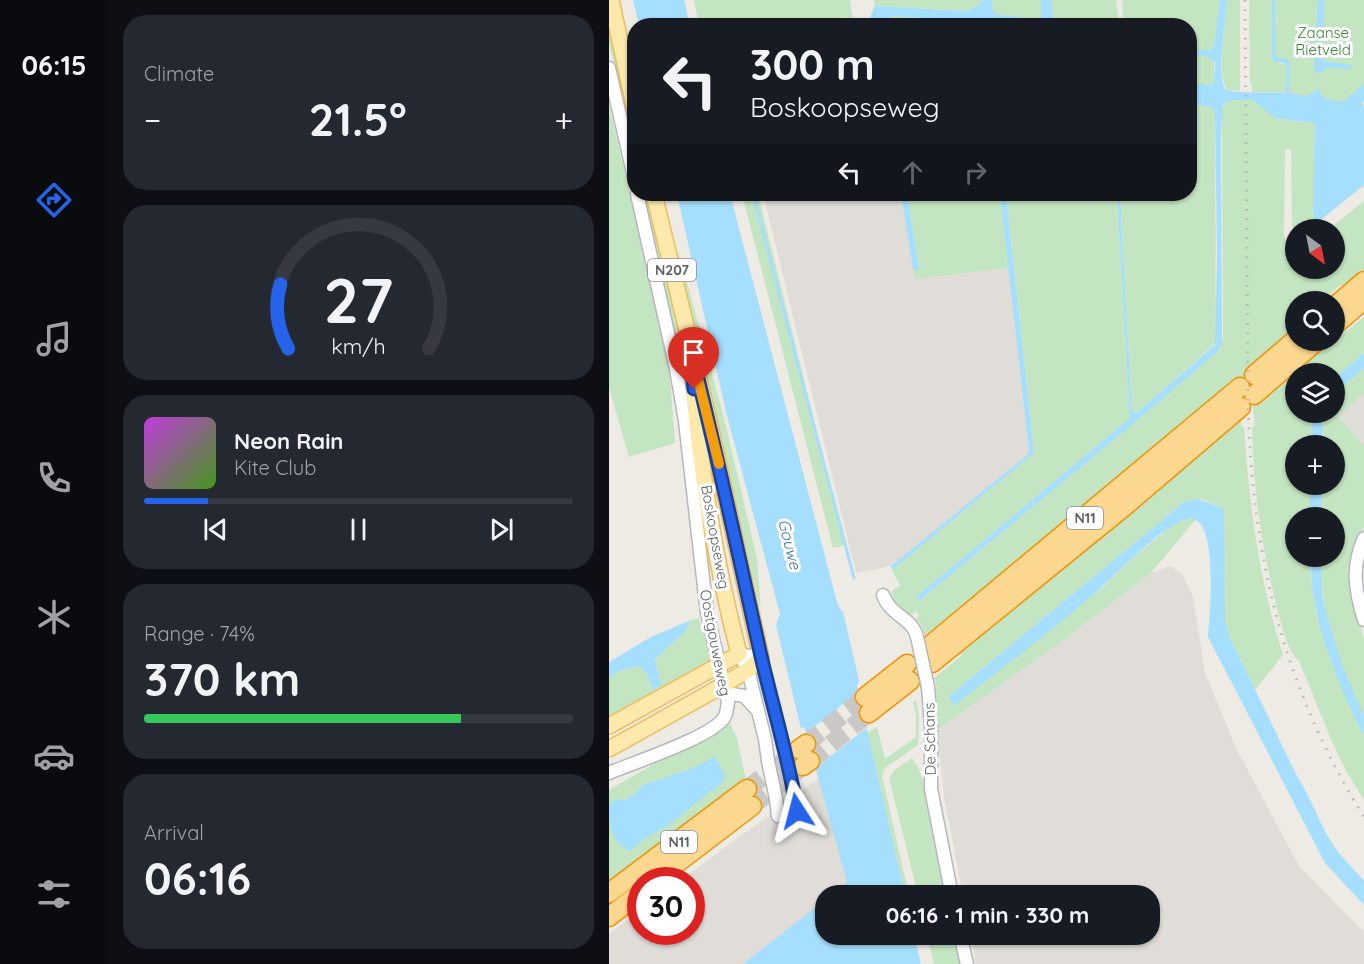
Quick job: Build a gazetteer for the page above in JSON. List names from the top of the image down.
{
  "streets": {
    "highway": ["N11"],
    "main road": ["N207", "Boskoopseweg"],
    "street": ["Oostgouweweg", "De Schans"]
  },
  "crossings": [
    ["N11", "De Schans"]
  ],
  "water": ["Gouwe"],
  "parks": ["Zaanse Rietveld"],
  "north": "bottom right",
  "page": {
    "tabs": "06:15",
    "tile": [
      "Climate",
      ["Range · 74%", "370 km"],
      ["Arrival", "06:16"]
    ],
    "turn": ["300 m", "Boskoopseweg"],
    "heat": ["−", "21.5°", "+"],
    "map_buttons": ["+", "−"],
    "song": ["Neon Rain", "Kite Club"],
    "limit": "30",
    "trip": "06:16 · 1 min · 330 m",
    "gauge": ["27", "km/h"]
  }
}
